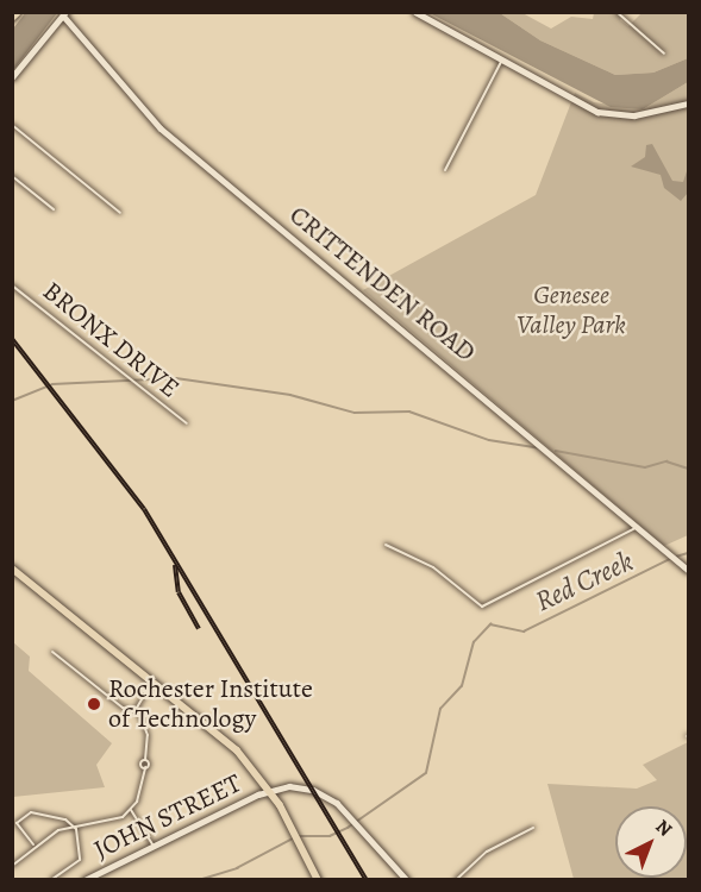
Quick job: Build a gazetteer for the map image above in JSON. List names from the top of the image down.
{
  "streets": {
    "street": ["CRITTENDEN ROAD", "BRONX DRIVE", "JOHN STREET"]
  },
  "water": ["Red Creek"],
  "parks": ["Genesee Valley Park"],
  "places": ["Rochester Institute of Technology"],
  "north": "top right"
}
